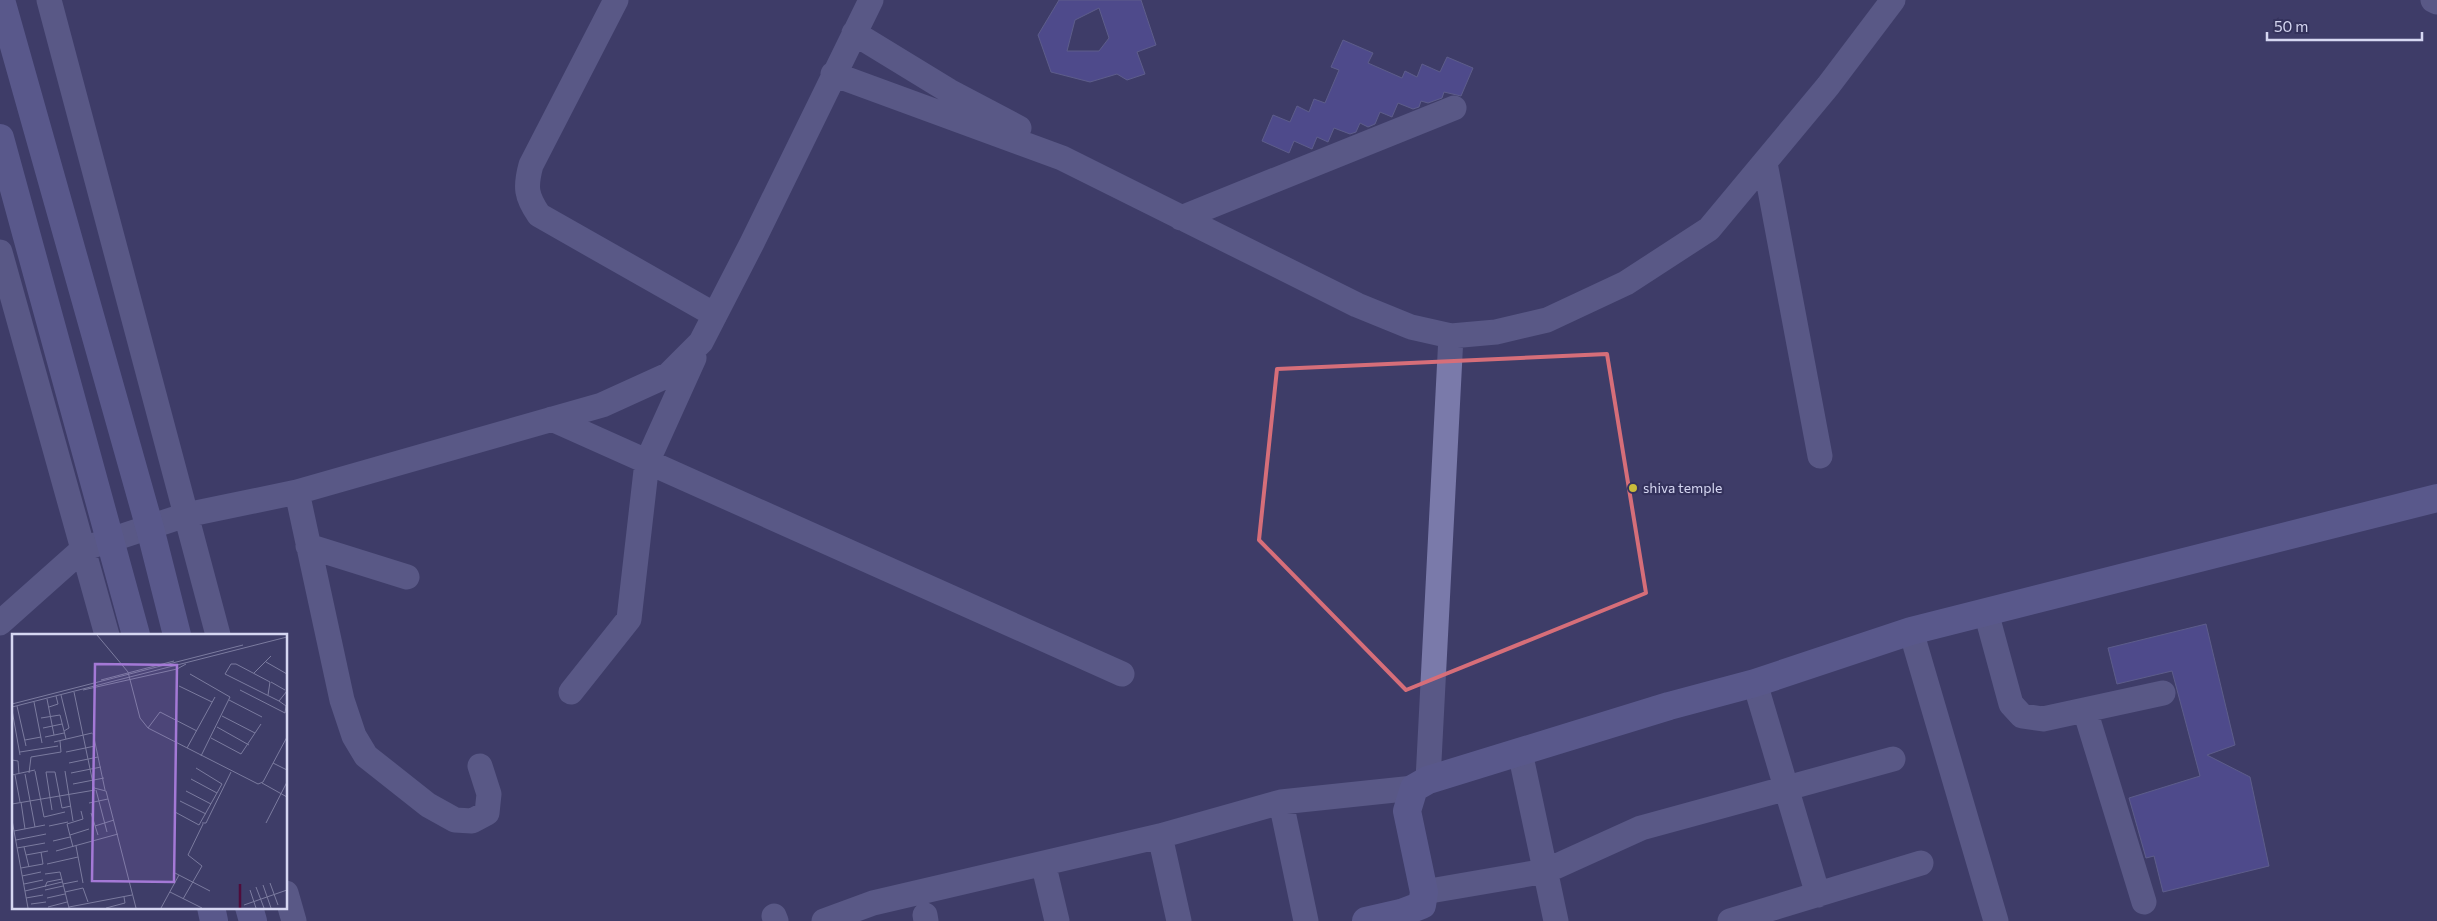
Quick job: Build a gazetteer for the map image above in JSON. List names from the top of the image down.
{
  "places": ["shiva temple"],
  "scale_bar": "50 m"
}
